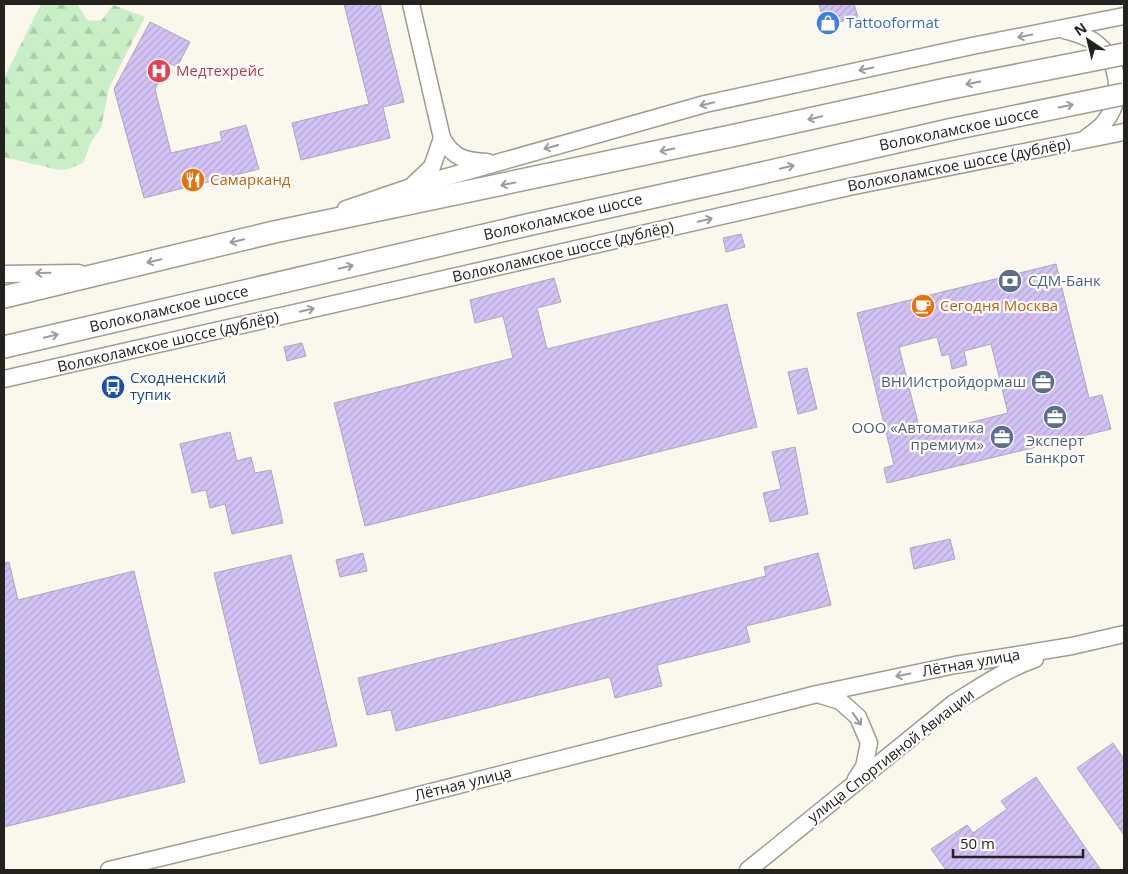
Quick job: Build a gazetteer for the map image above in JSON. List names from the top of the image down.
{
  "streets": {
    "main road": ["Волоколамское шоссе"],
    "street": ["Волоколамское шоссе (дублёр)", "Лётная улица", "улица Спортивной Авиации"]
  },
  "crossings": [
    ["Лётная улица", "улица Спортивной Авиации"]
  ],
  "places": {
    "shop": ["Tattooformat"],
    "hospital": ["Медтехрейс"],
    "restaurant": ["Самарканд"],
    "bank": ["СДМ-Банк"],
    "cafe": ["Сегодня Москва"],
    "office": ["ВНИИстройдормаш", "Эксперт Банкрот", "ООО «Автоматика премиум»"],
    "bus stop": ["Сходненский тупик"]
  },
  "scale_bar": "50 m",
  "north": "top left"
}
